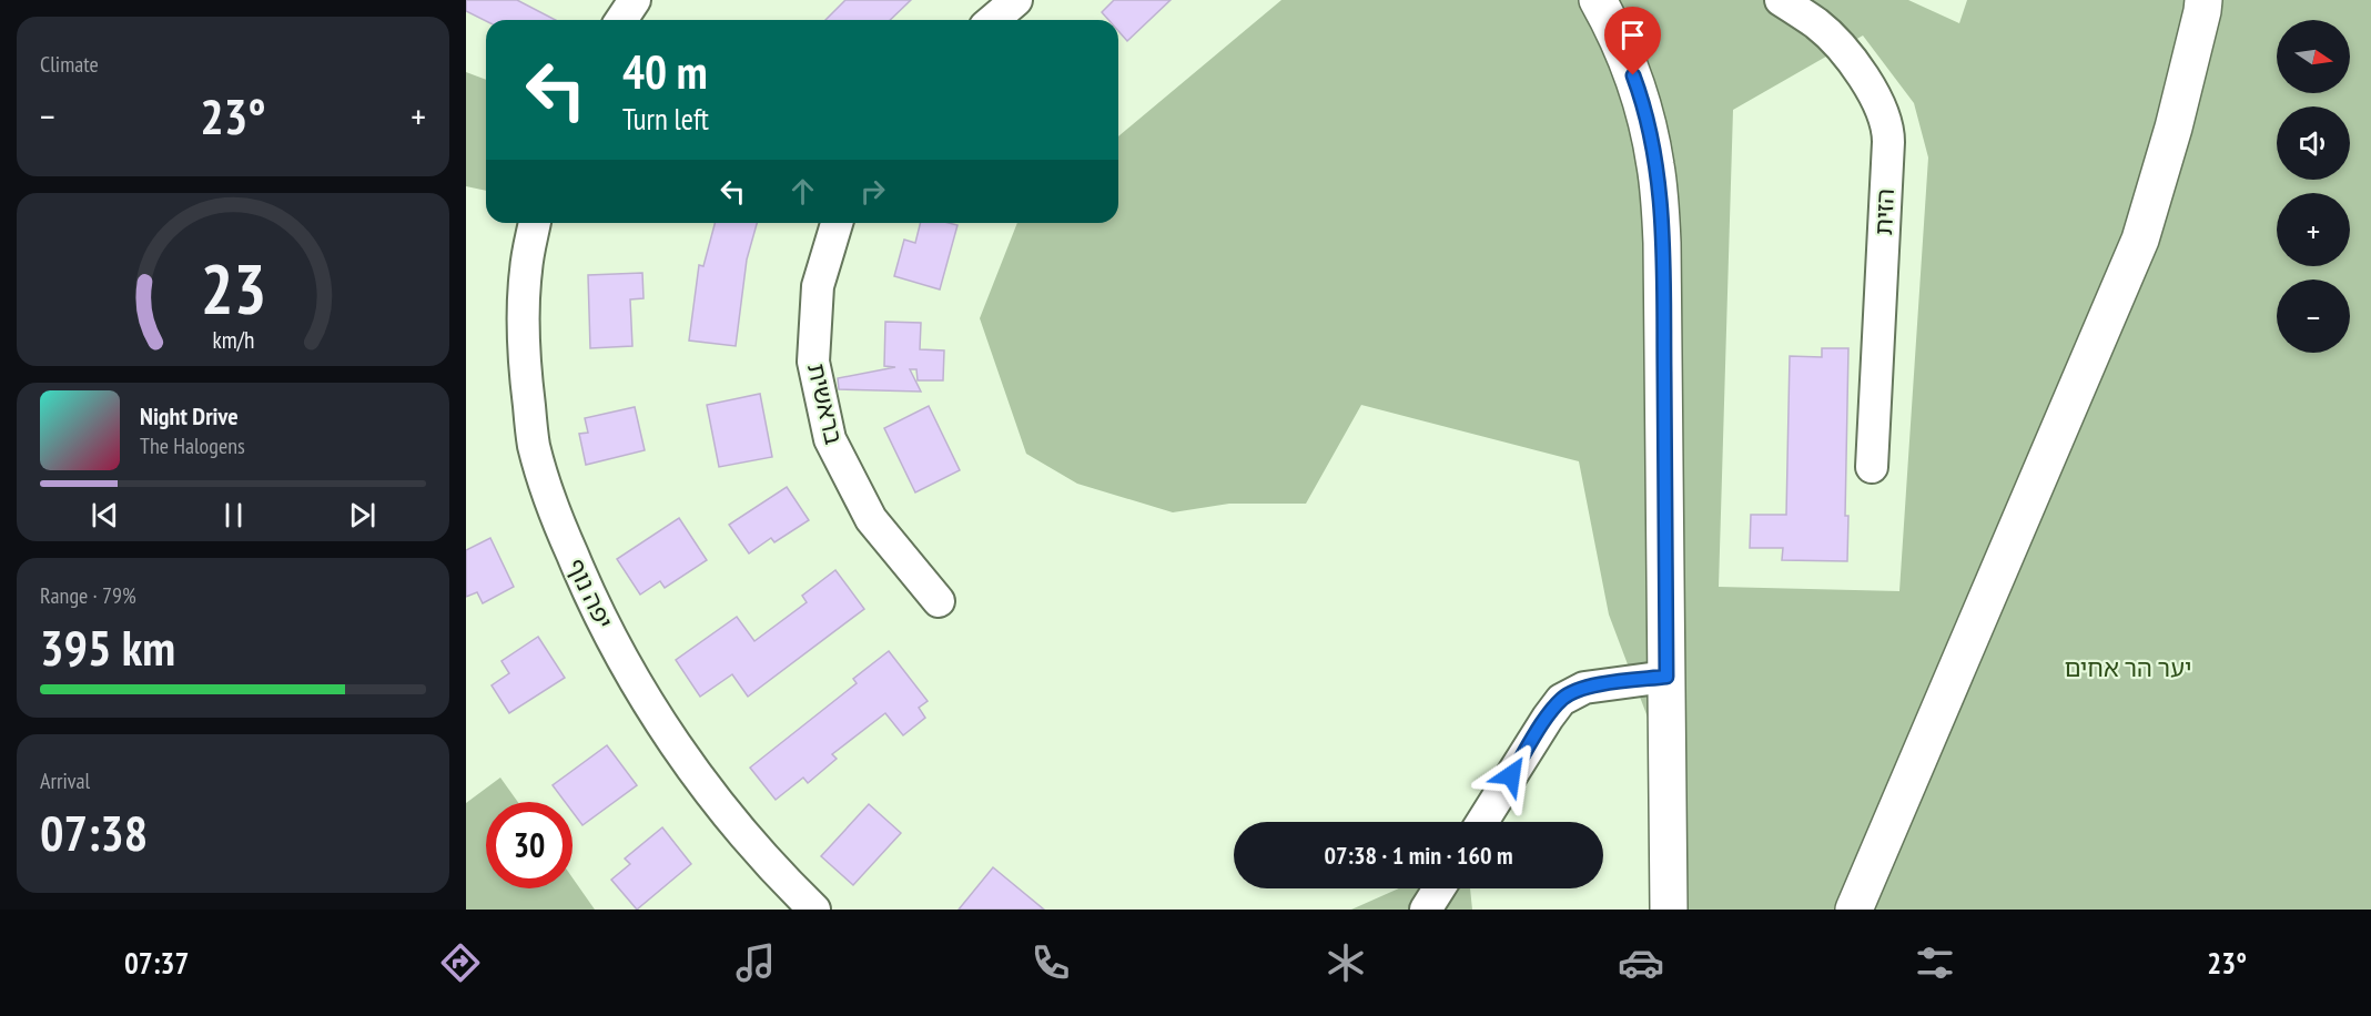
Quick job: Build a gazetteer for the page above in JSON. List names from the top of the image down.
{
  "streets": {
    "street": ["הזית", "בראשית", "יפה נוף"]
  },
  "parks": ["יער הר אחים"],
  "north": "right",
  "page": {
    "tile": [
      "Climate",
      ["Range · 79%", "395 km"],
      ["Arrival", "07:38"]
    ],
    "map_buttons": ["+", "−"],
    "turn": ["40 m", "Turn left"],
    "heat": ["−", "23°", "+"],
    "song": ["Night Drive", "The Halogens"],
    "limit": "30",
    "trip": "07:38 · 1 min · 160 m",
    "tabs": ["07:37", "23°"],
    "gauge": ["23", "km/h"]
  }
}
